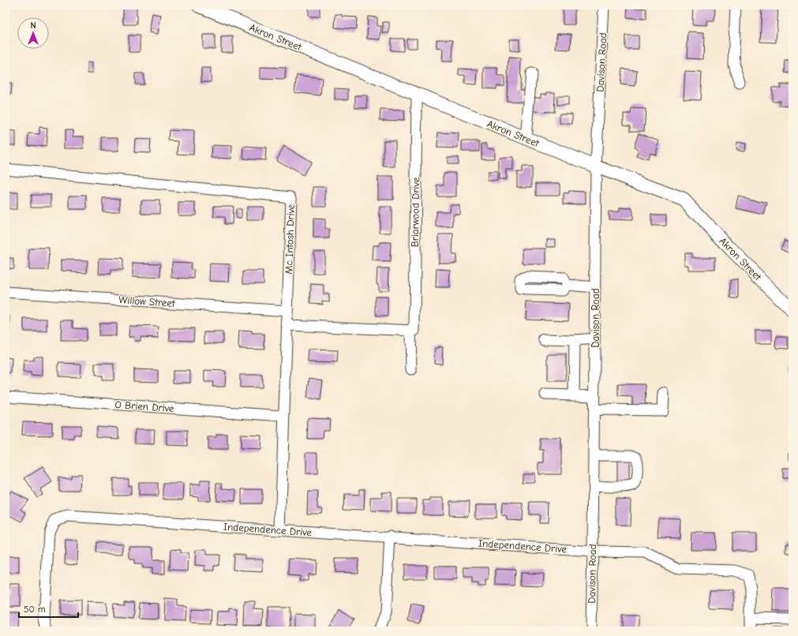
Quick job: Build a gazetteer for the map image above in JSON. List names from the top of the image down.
{
  "streets": {
    "main road": ["Akron Street"],
    "street": [
      "Davison Road",
      "Briarwood Drive",
      "Mc Intosh Drive",
      "Willow Street",
      "O Brien Drive",
      "Independence Drive"
    ]
  },
  "crossings": [
    ["Akron Street", "Davison Road"],
    ["Akron Street", "Briarwood Drive"],
    ["Davison Road", "Independence Drive"],
    ["Mc Intosh Drive", "Willow Street"],
    ["Mc Intosh Drive", "O Brien Drive"],
    ["Mc Intosh Drive", "Independence Drive"]
  ],
  "scale_bar": "50 m",
  "north": "top"
}
